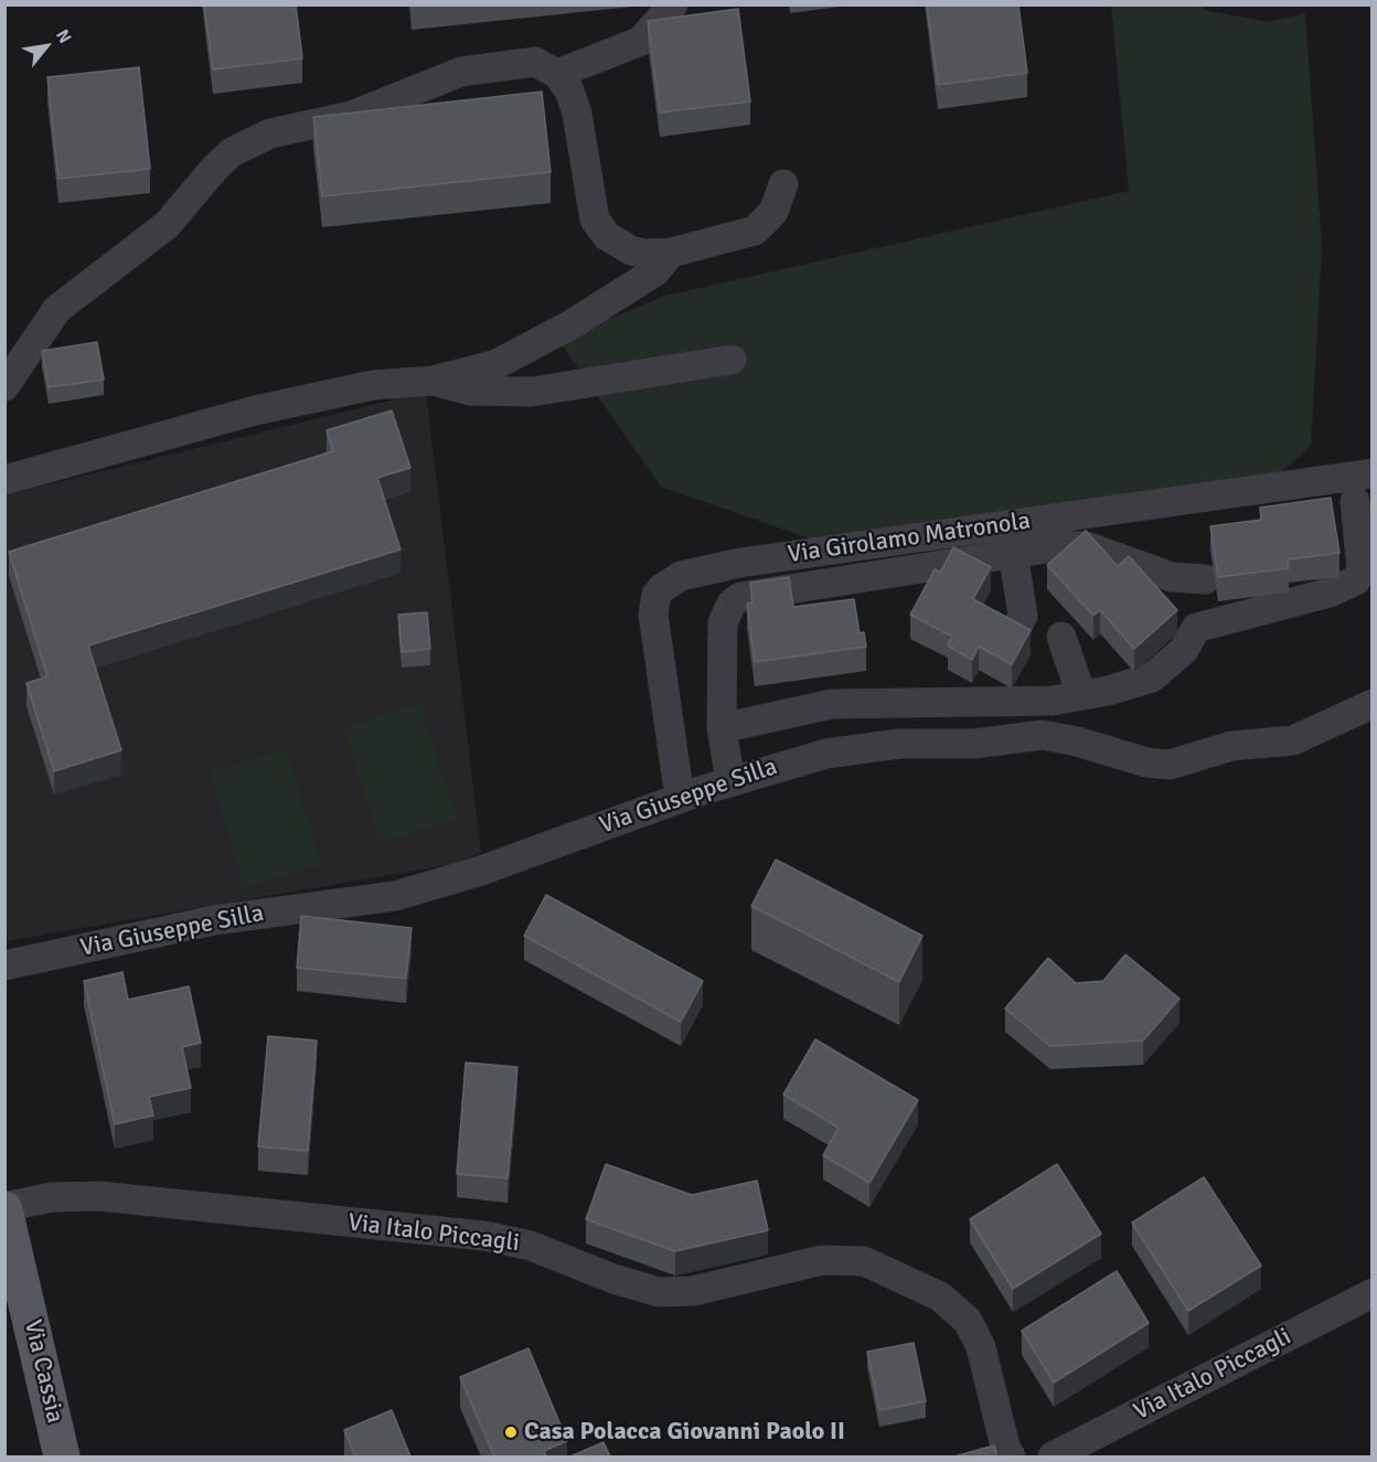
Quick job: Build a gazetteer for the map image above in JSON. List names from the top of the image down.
{
  "streets": {
    "main road": ["Via Cassia"],
    "street": ["Via Girolamo Matronola", "Via Giuseppe Silla", "Via Italo Piccagli"]
  },
  "crossings": [
    ["Via Girolamo Matronola", "Via Giuseppe Silla"],
    ["Via Italo Piccagli", "Via Cassia"]
  ],
  "places": ["Casa Polacca Giovanni Paolo II"],
  "north": "top right"
}
